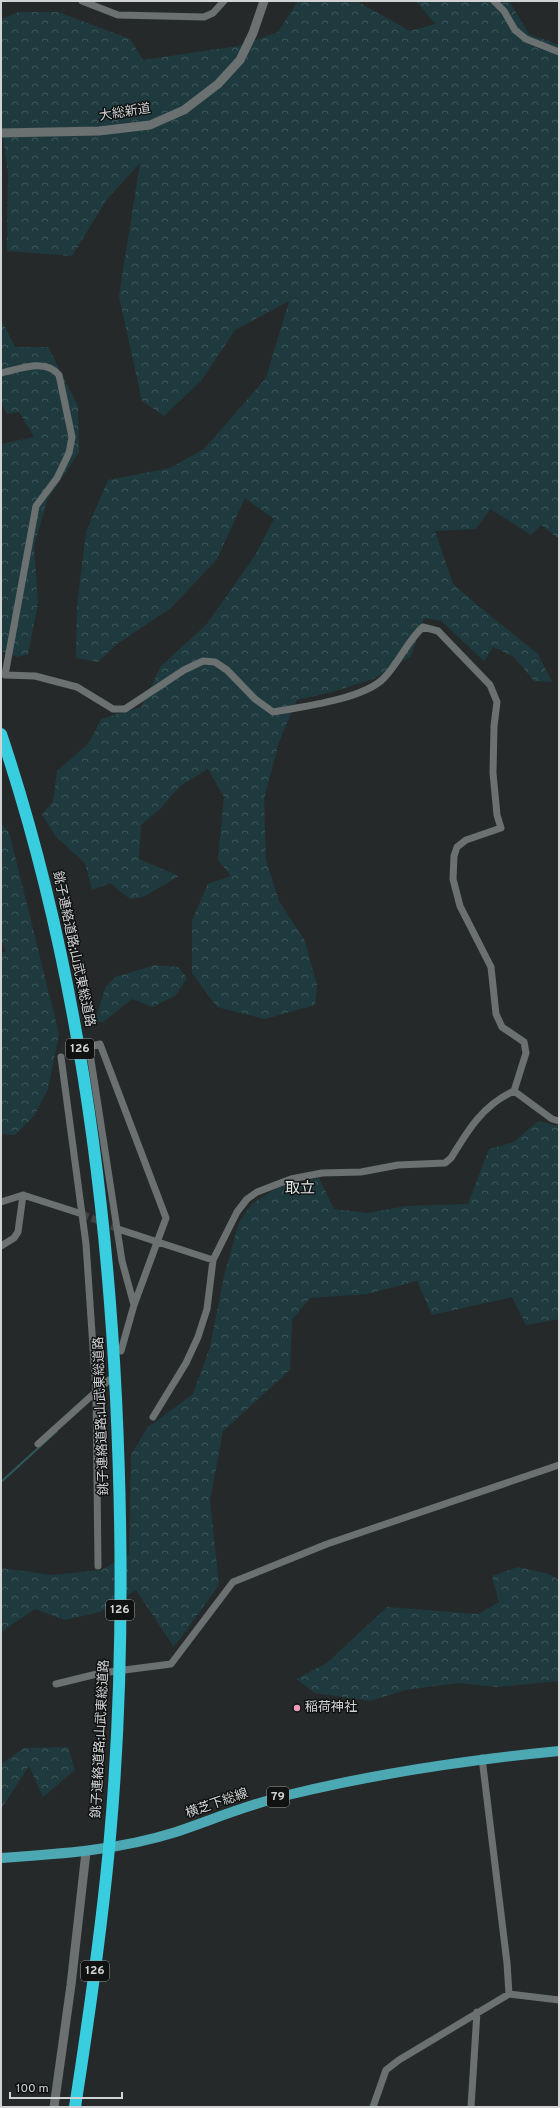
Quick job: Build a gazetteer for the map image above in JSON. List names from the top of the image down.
{
  "streets": {
    "highway": ["銚子連絡道路;山武東総道路", "126"],
    "main road": ["79", "横芝下総線"],
    "street": ["大総新道"]
  },
  "districts": ["取立"],
  "places": ["稲荷神社"],
  "scale_bar": "100 m"
}
